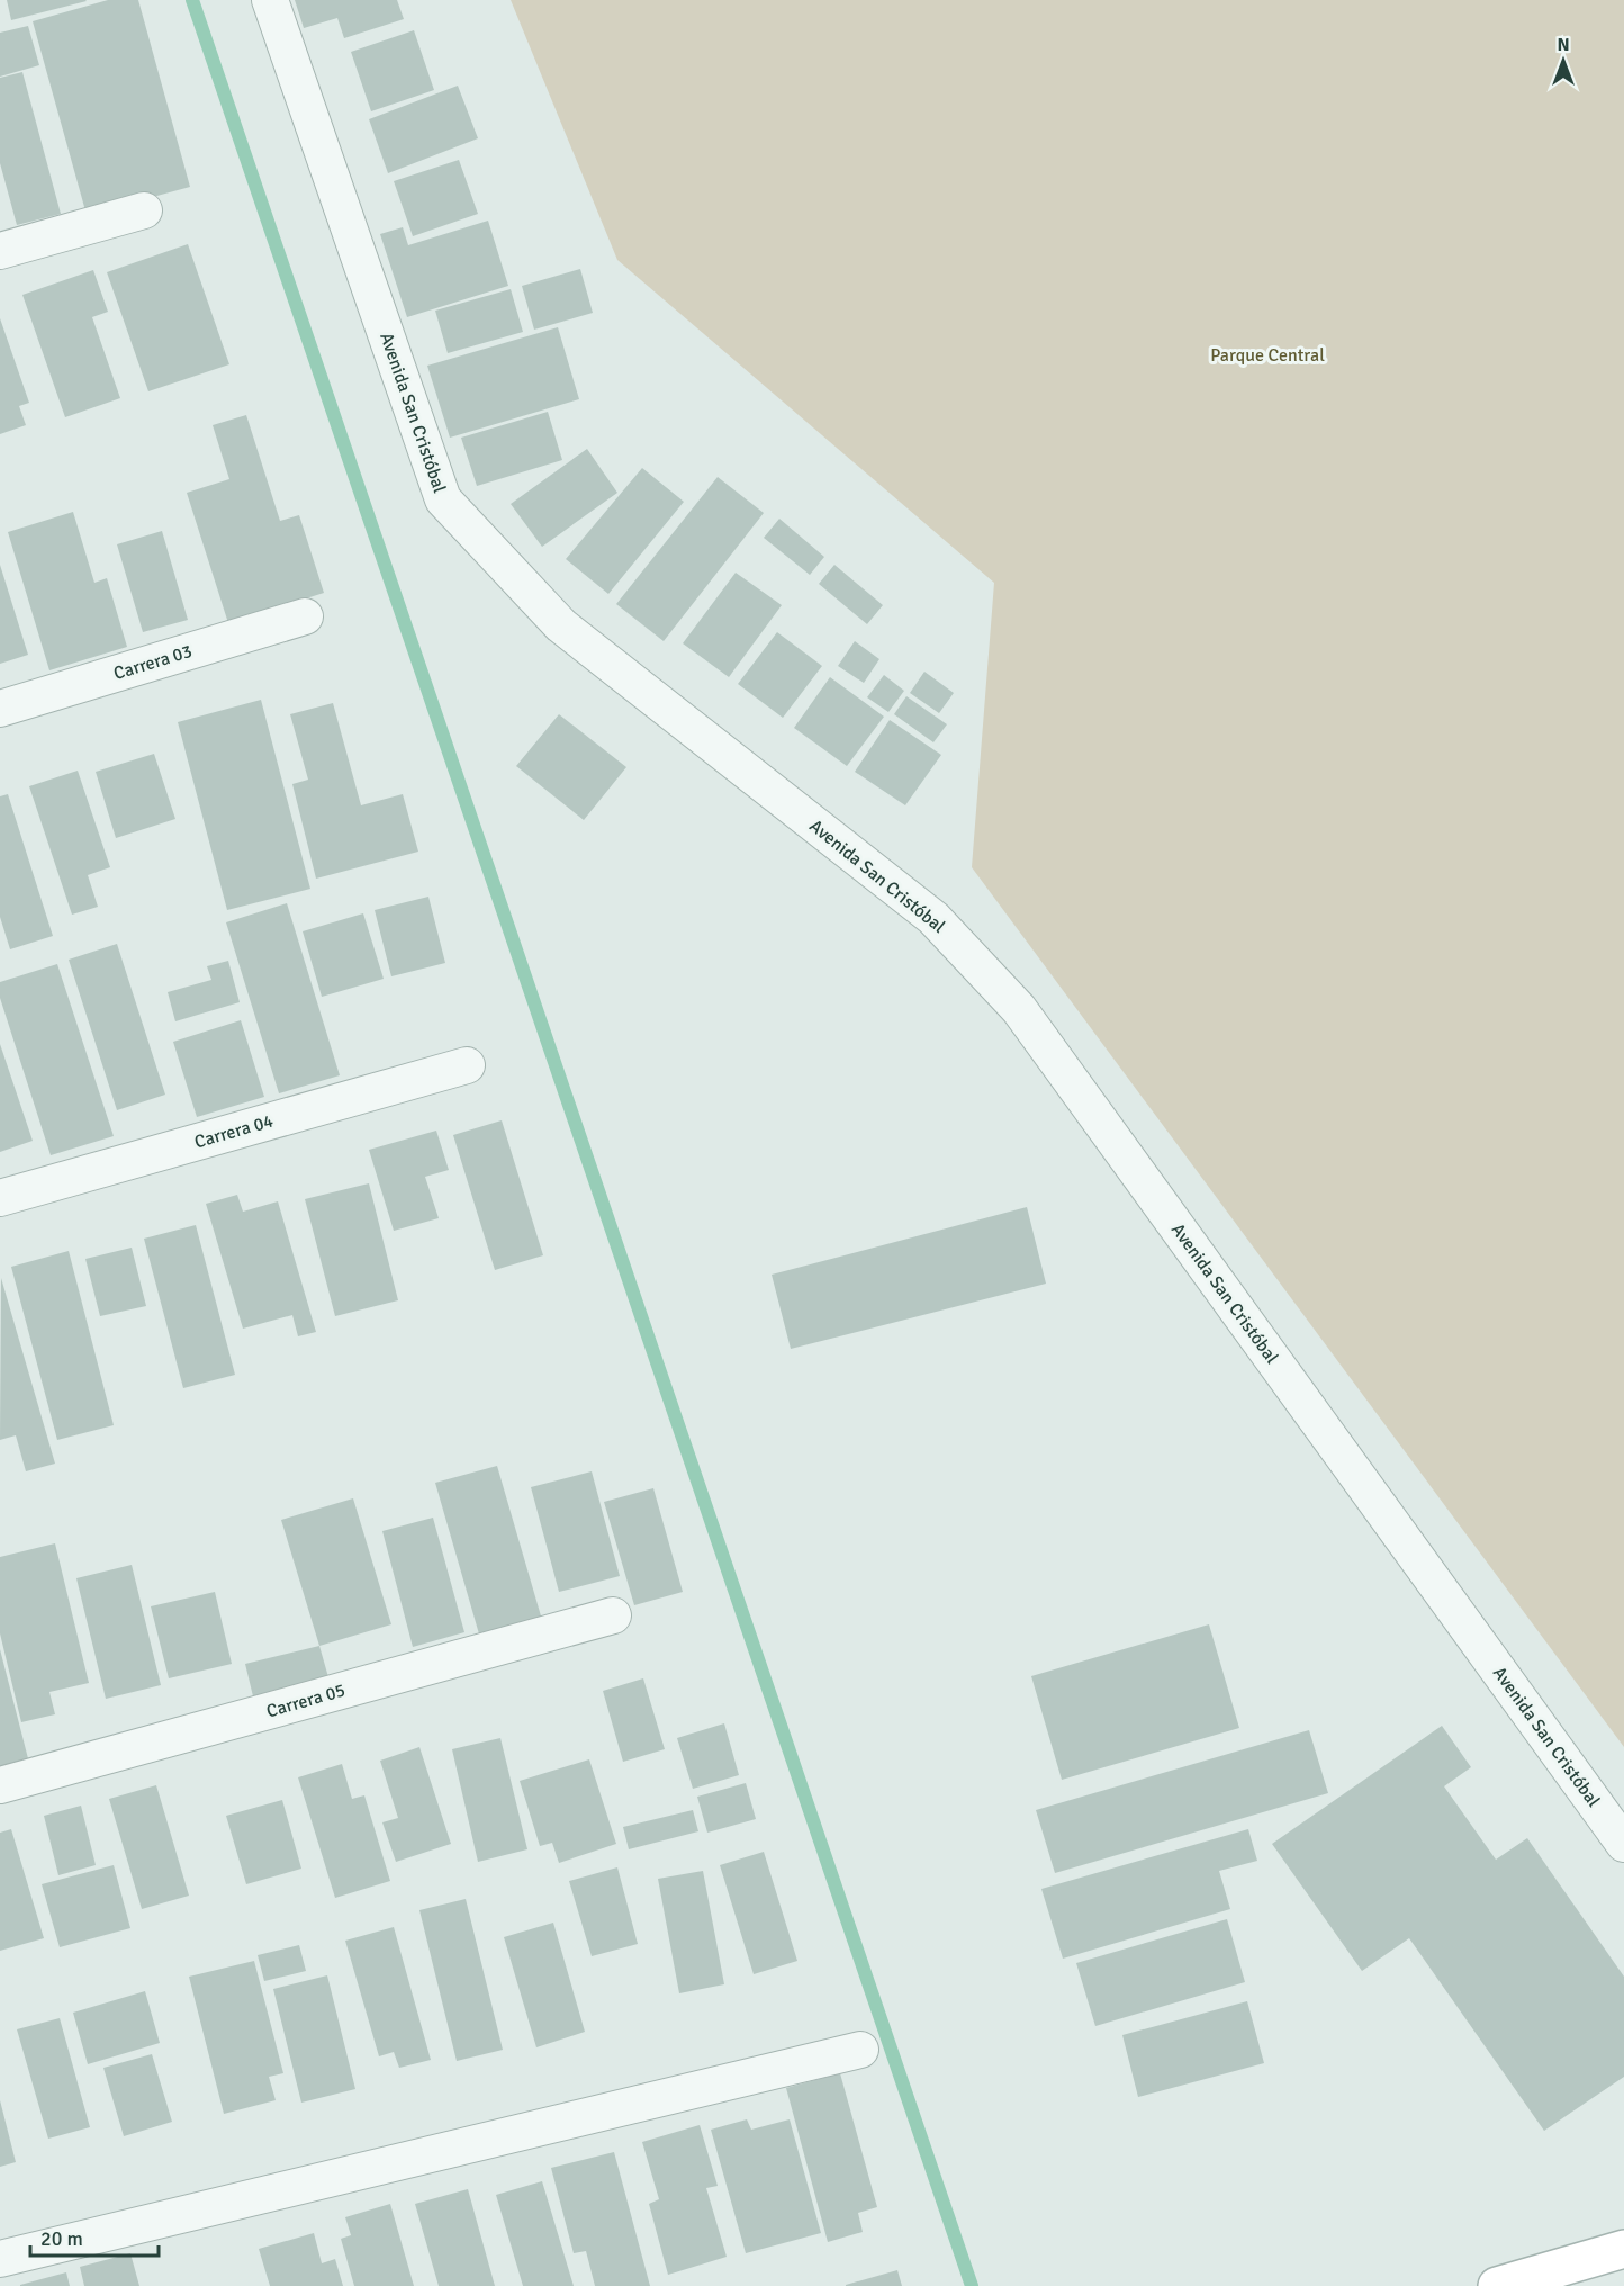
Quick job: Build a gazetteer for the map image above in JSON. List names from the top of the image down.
{
  "streets": {
    "street": [
      "Avenida San Cristóbal",
      "Carrera 03",
      "Carrera 04",
      "Carrera 05"
    ]
  },
  "parks": ["Parque Central"],
  "scale_bar": "20 m",
  "north": "top"
}
